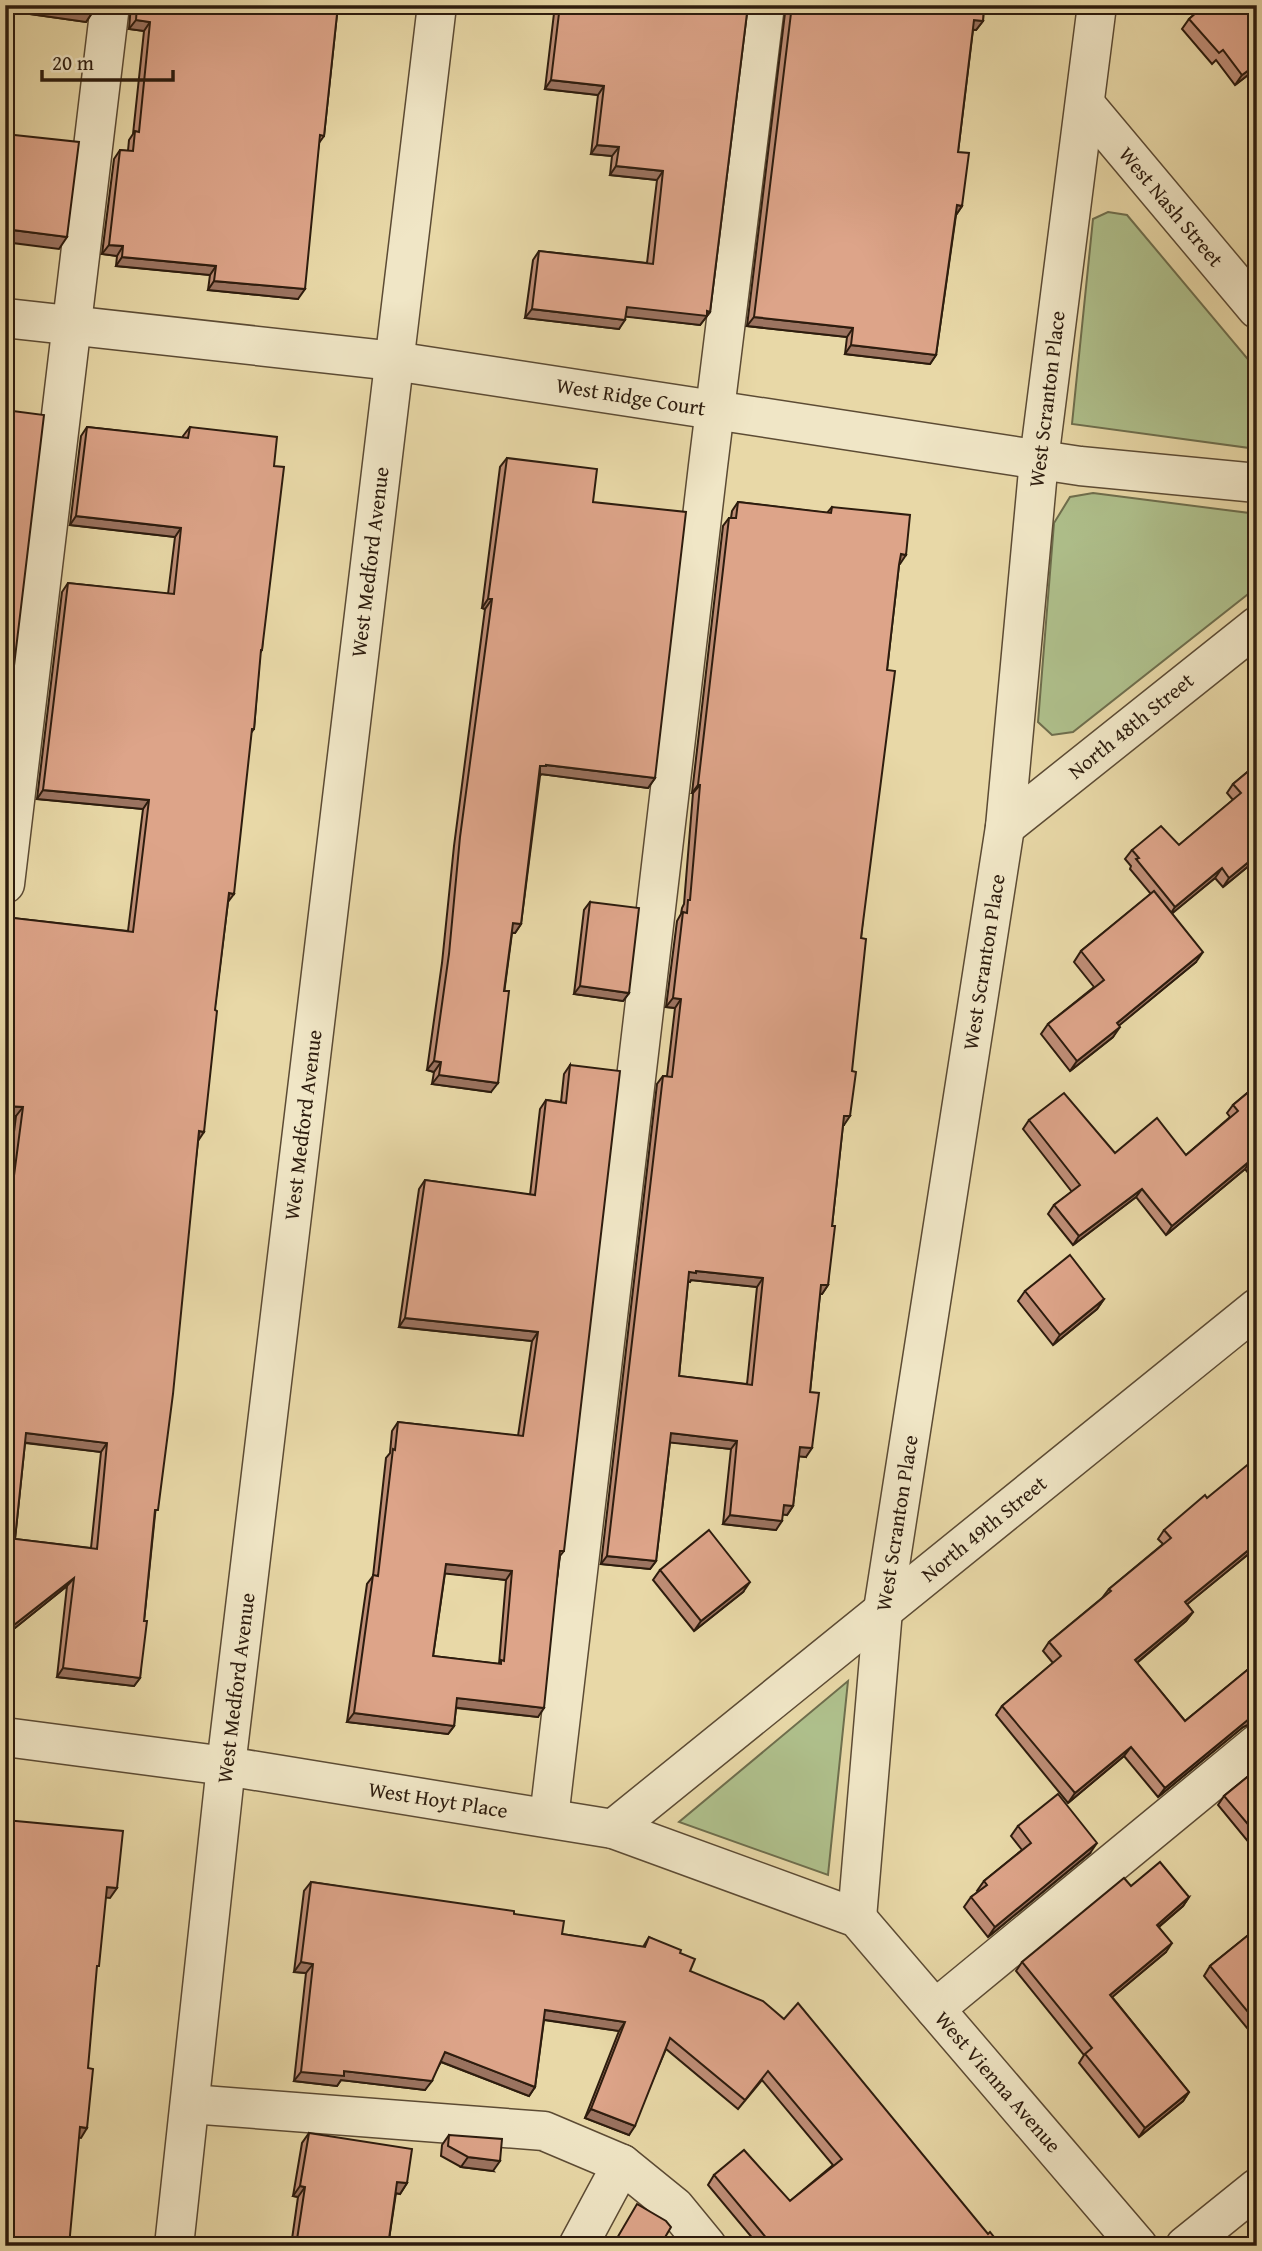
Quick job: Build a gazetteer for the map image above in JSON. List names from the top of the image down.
{
  "streets": {
    "street": [
      "West Nash Street",
      "West Ridge Court",
      "West Scranton Place",
      "West Medford Avenue",
      "North 48th Street",
      "North 49th Street",
      "West Hoyt Place",
      "West Vienna Avenue"
    ]
  },
  "crossings": [
    ["West Nash Street", "West Scranton Place"],
    ["West Ridge Court", "West Scranton Place"],
    ["West Ridge Court", "West Medford Avenue"],
    ["West Scranton Place", "North 48th Street"],
    ["West Scranton Place", "North 49th Street"],
    ["West Scranton Place", "West Hoyt Place"],
    ["West Scranton Place", "West Vienna Avenue"],
    ["West Medford Avenue", "West Hoyt Place"],
    ["North 49th Street", "West Hoyt Place"],
    ["West Hoyt Place", "West Vienna Avenue"]
  ],
  "scale_bar": "20 m"
}
